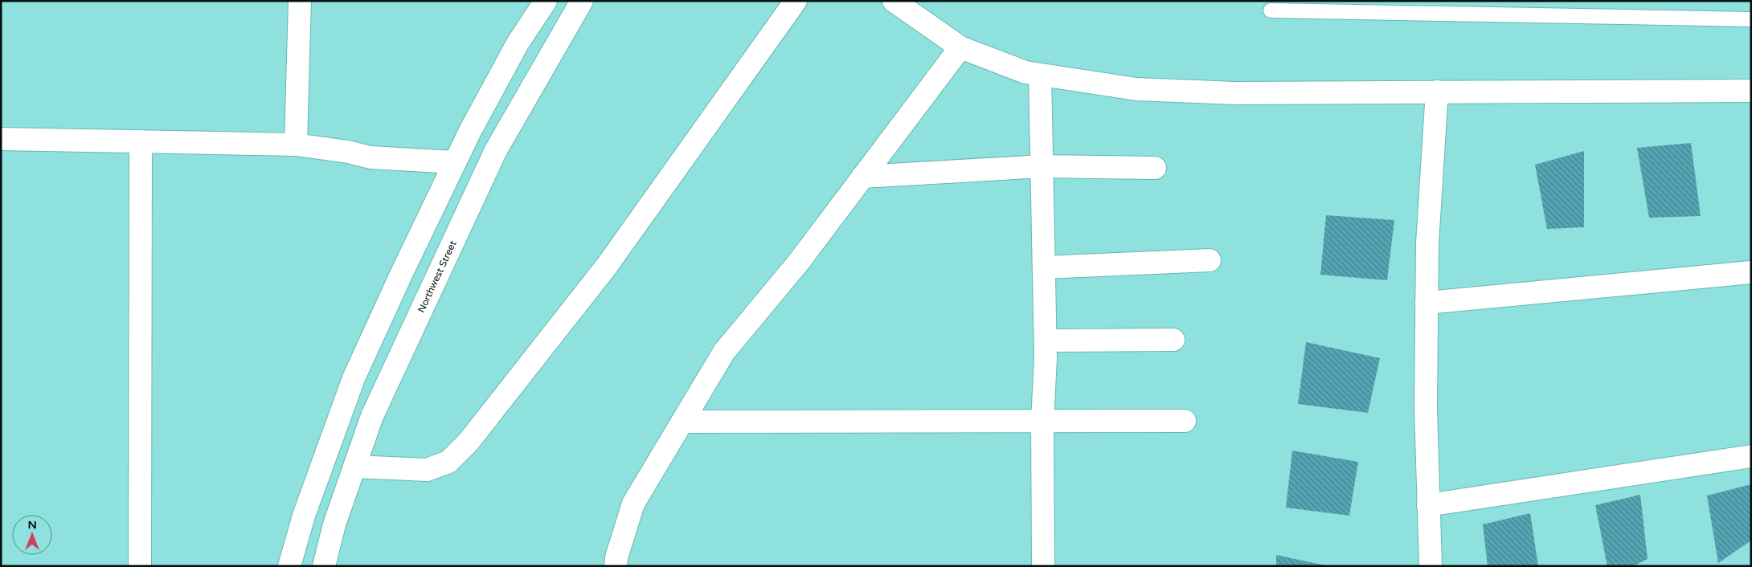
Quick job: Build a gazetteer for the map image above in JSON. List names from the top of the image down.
{
  "streets": {
    "street": ["Northwest Street"]
  },
  "north": "top"
}
